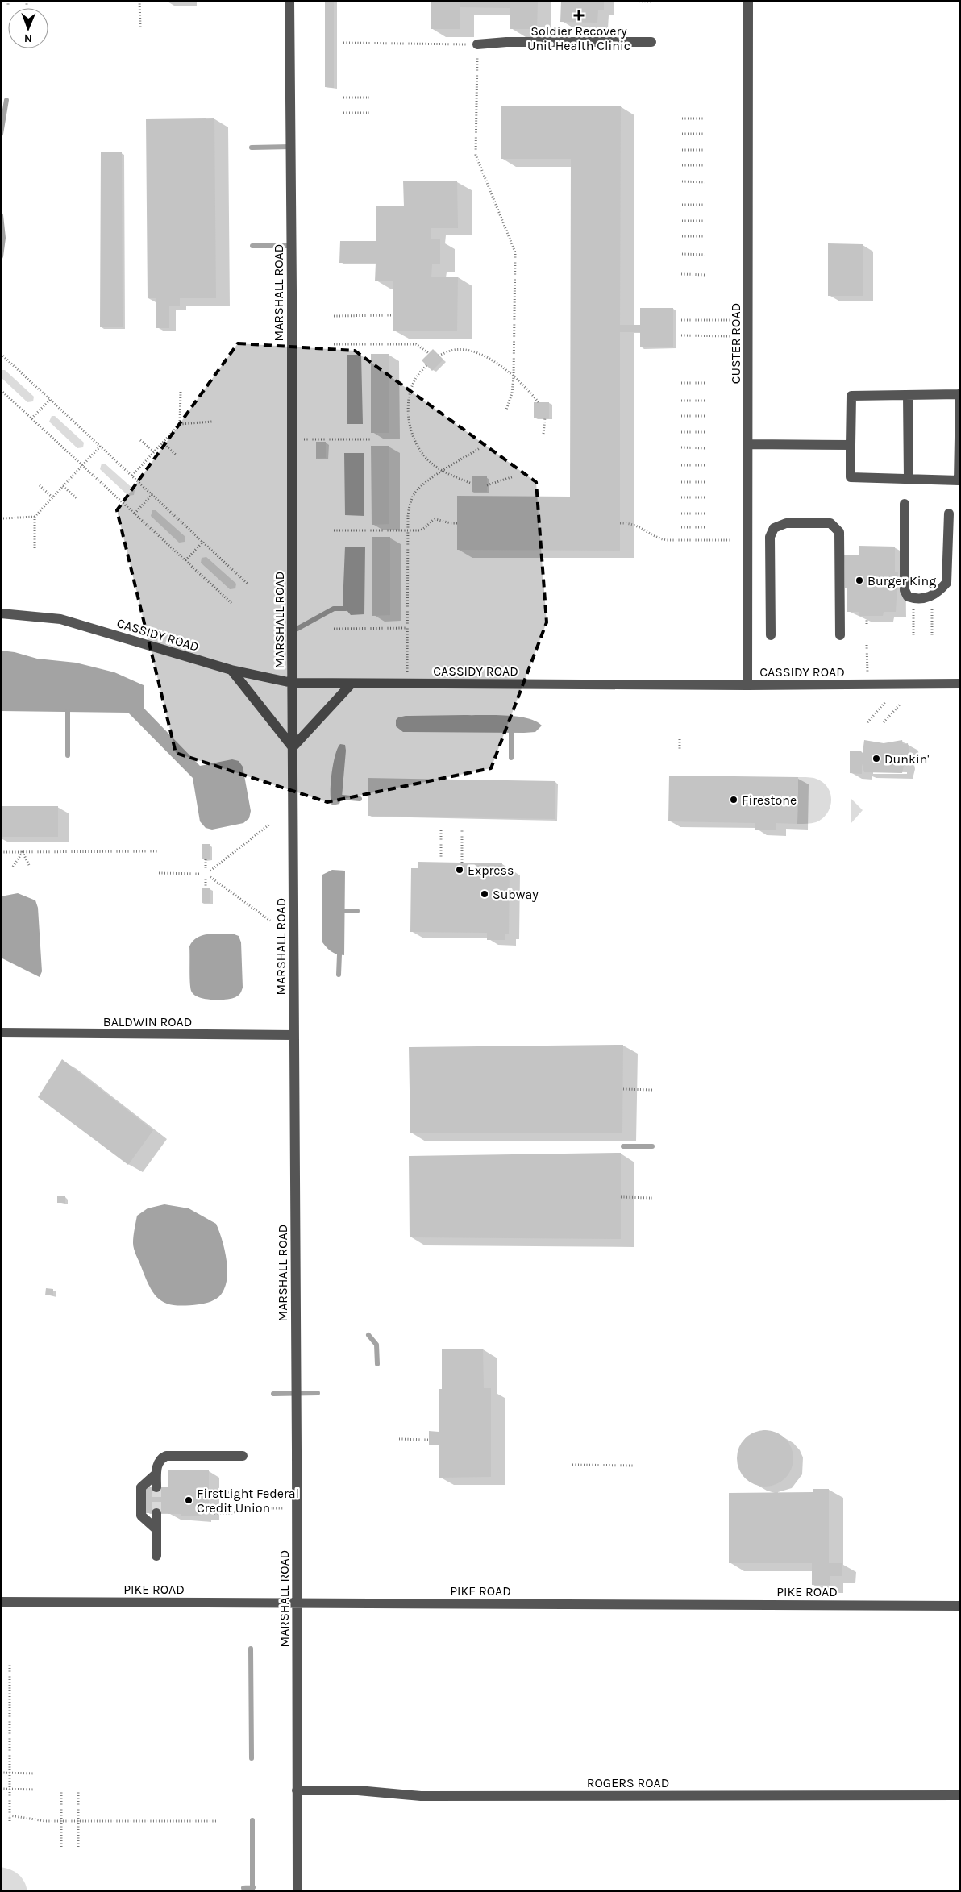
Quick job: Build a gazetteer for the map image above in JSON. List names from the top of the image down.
{
  "streets": {
    "street": [
      "MARSHALL ROAD",
      "CUSTER ROAD",
      "CASSIDY ROAD",
      "BALDWIN ROAD",
      "PIKE ROAD",
      "ROGERS ROAD"
    ]
  },
  "crossings": [
    ["MARSHALL ROAD", "CASSIDY ROAD"],
    ["MARSHALL ROAD", "BALDWIN ROAD"],
    ["MARSHALL ROAD", "PIKE ROAD"],
    ["MARSHALL ROAD", "ROGERS ROAD"],
    ["CUSTER ROAD", "CASSIDY ROAD"]
  ],
  "places": {
    "health": ["Soldier Recovery Unit Health Clinic"],
    "other": [
      "Burger King",
      "Dunkin'",
      "Firestone",
      "Express",
      "Subway",
      "FirstLight Federal Credit Union"
    ]
  },
  "north": "bottom"
}
